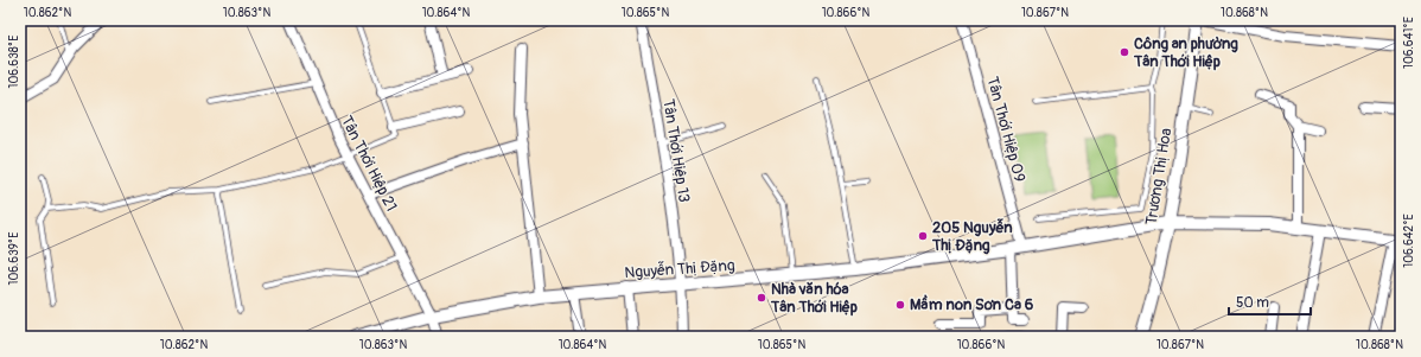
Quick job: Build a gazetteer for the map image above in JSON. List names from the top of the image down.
{
  "streets": {
    "street": [
      "Tân Thới Hiệp 09",
      "Tân Thới Hiệp 13",
      "Tân Thới Hiệp 21",
      "Trương Thị Hoa",
      "Nguyễn Thị Đặng"
    ]
  },
  "crossings": [
    ["Tân Thới Hiệp 09", "Nguyễn Thị Đặng"],
    ["Tân Thới Hiệp 13", "Nguyễn Thị Đặng"],
    ["Tân Thới Hiệp 21", "Nguyễn Thị Đặng"],
    ["Trương Thị Hoa", "Nguyễn Thị Đặng"]
  ],
  "places": [
    "Công an phường Tân Thới Hiệp",
    "205 Nguyễn Thị Đặng",
    "Nhà văn hóa Tân Thới Hiệp",
    "Mầm non Sơn Ca 6"
  ],
  "scale_bar": "50 m",
  "coordinates": [
    "10.862°N",
    "10.863°N",
    "10.864°N",
    "10.865°N",
    "10.866°N",
    "10.867°N",
    "10.868°N",
    "106.641°E",
    "106.638°E",
    "106.642°E",
    "106.639°E"
  ]
}
